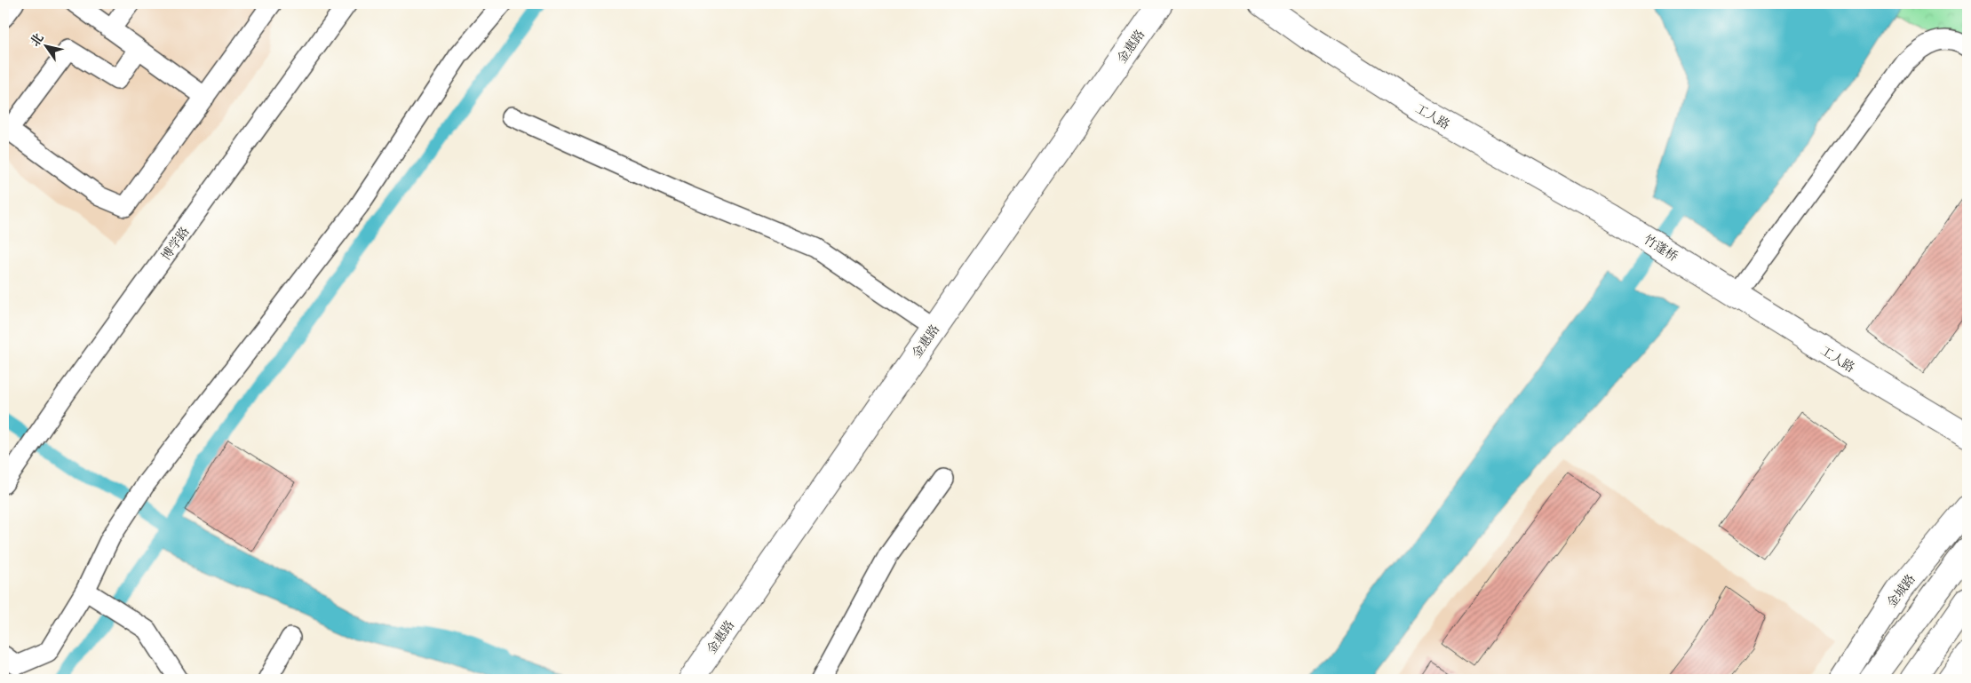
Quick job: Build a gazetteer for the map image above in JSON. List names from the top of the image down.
{
  "streets": {
    "main road": [
      "金惠路",
      "工人路",
      "竹蓬桥",
      "金城路"
    ],
    "street": ["博学路"]
  },
  "crossings": [
    ["工人路", "竹蓬桥"]
  ],
  "north": "top left"
}
